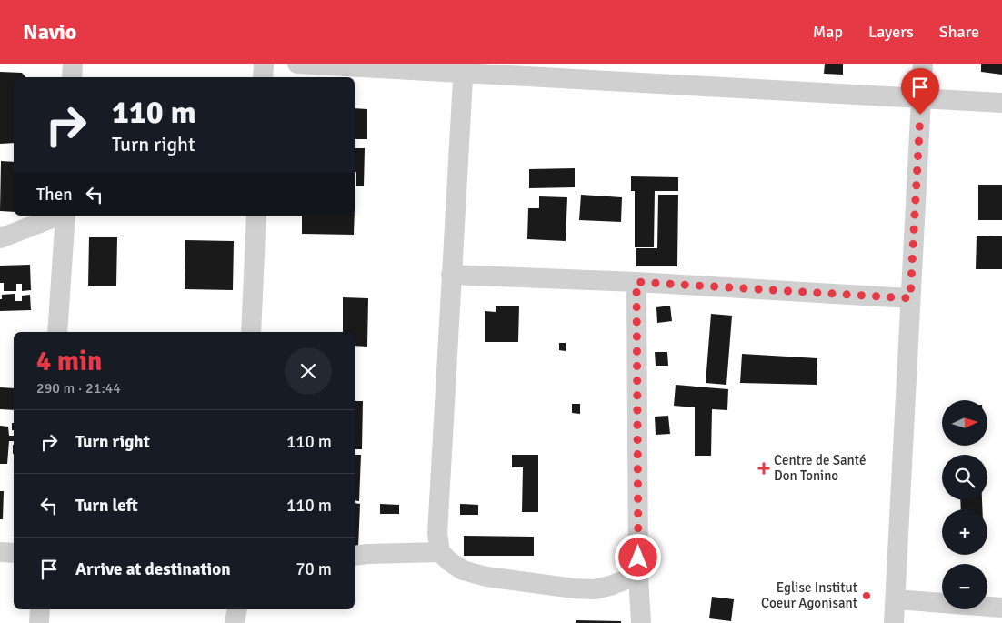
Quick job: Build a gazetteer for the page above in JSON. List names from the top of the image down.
{
  "places": {
    "health": ["Centre de Santé Don Tonino"],
    "other": ["Eglise Institut Coeur Agonisant"]
  },
  "north": "right",
  "page": {
    "header": "Navio",
    "nav": ["Map", "Layers", "Share"],
    "turn": ["110 m", "Turn right"],
    "then": "Then",
    "heading": ["4 min", "290 m · 21:44"],
    "map_buttons": ["+", "−"],
    "list": [
      {
        "name": "Turn right",
        "value": "110 m"
      },
      {
        "name": "Turn left",
        "value": "110 m"
      },
      {
        "name": "Arrive at destination",
        "value": "70 m"
      }
    ]
  }
}
